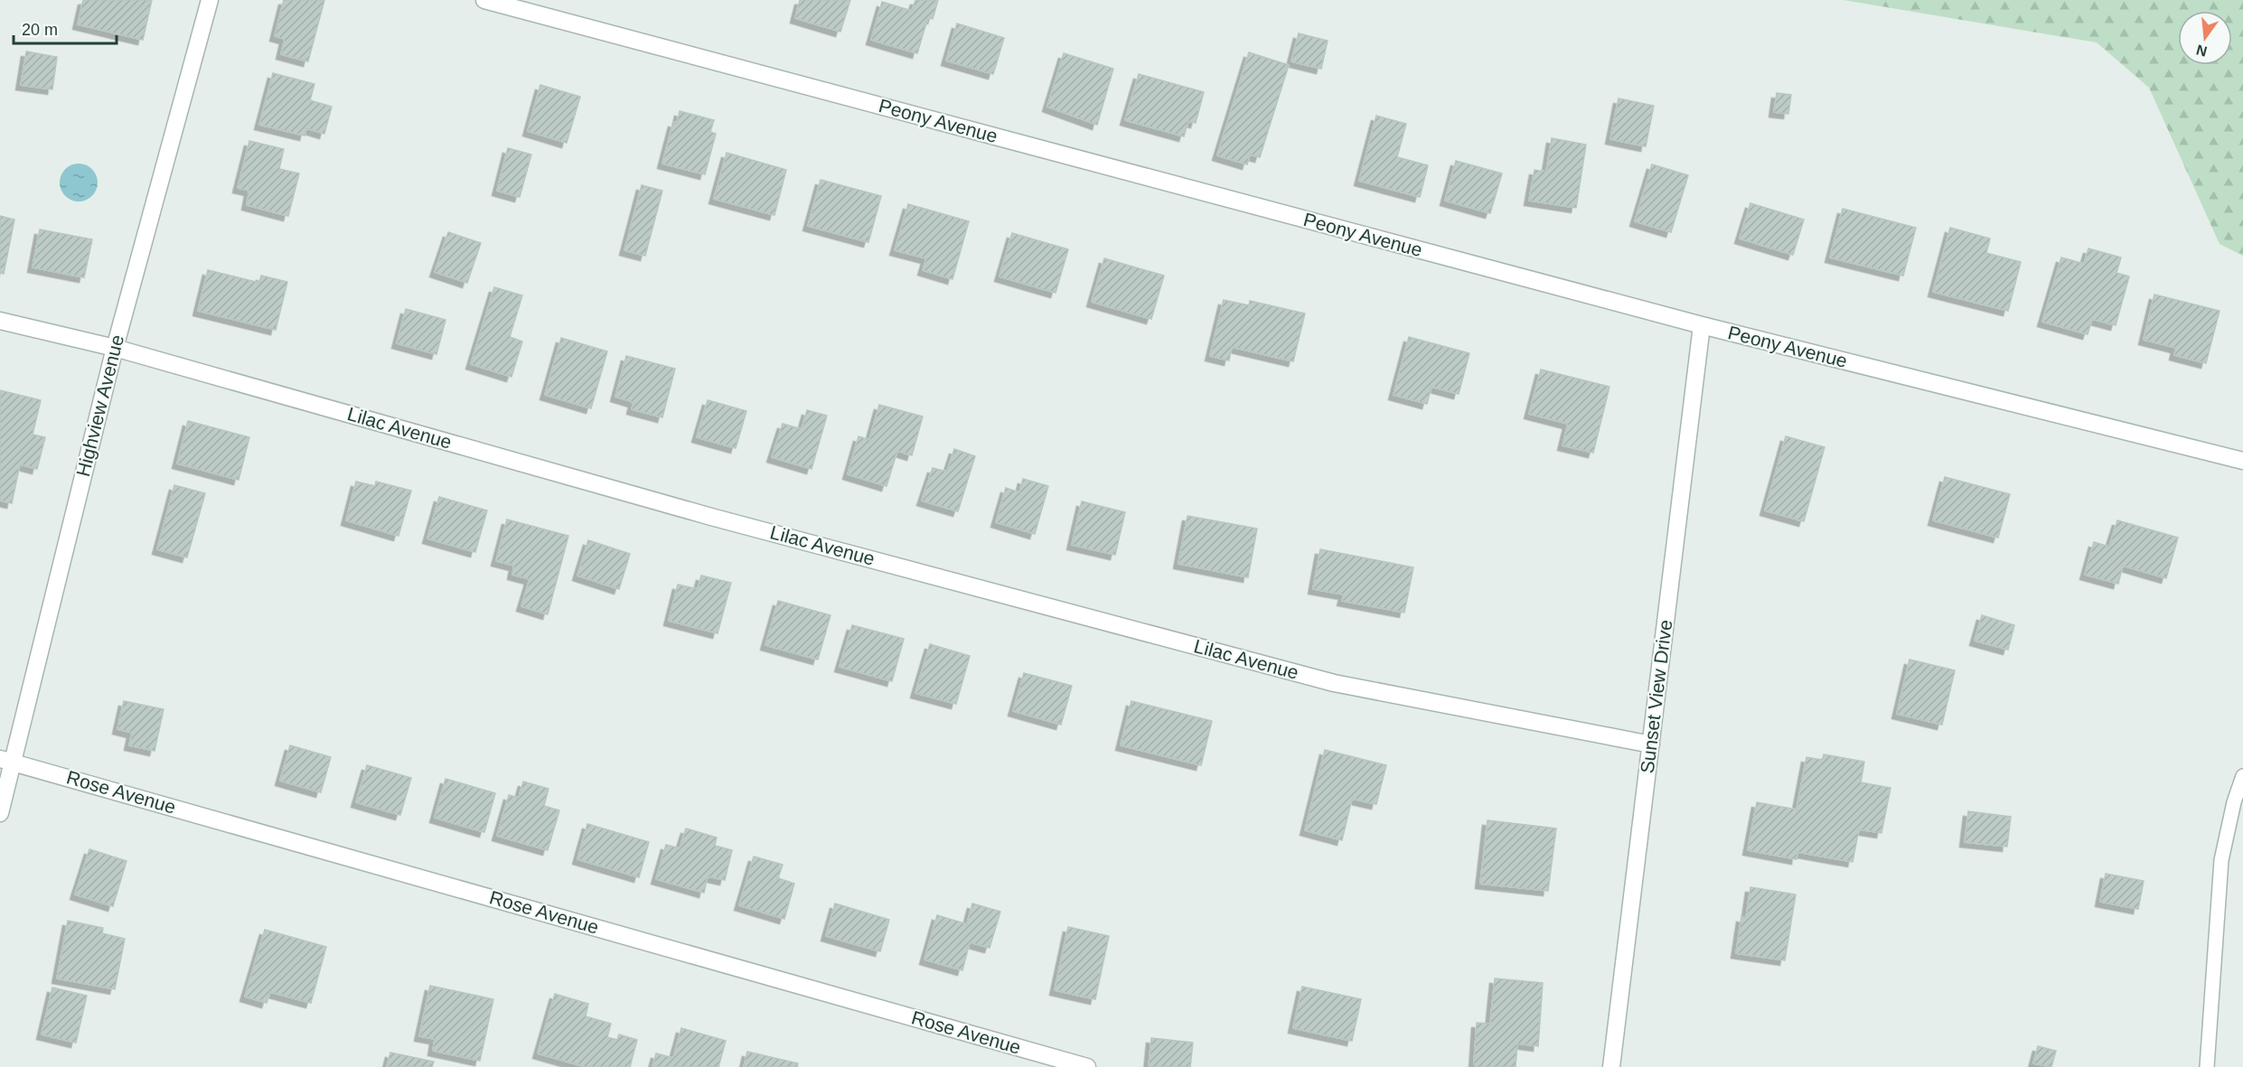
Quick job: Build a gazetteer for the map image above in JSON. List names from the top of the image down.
{
  "streets": {
    "street": [
      "Peony Avenue",
      "Highview Avenue",
      "Lilac Avenue",
      "Sunset View Drive",
      "Rose Avenue"
    ]
  },
  "crossings": [
    ["Peony Avenue", "Sunset View Drive"],
    ["Highview Avenue", "Lilac Avenue"],
    ["Highview Avenue", "Rose Avenue"],
    ["Lilac Avenue", "Sunset View Drive"]
  ],
  "scale_bar": "20 m",
  "north": "bottom"
}
